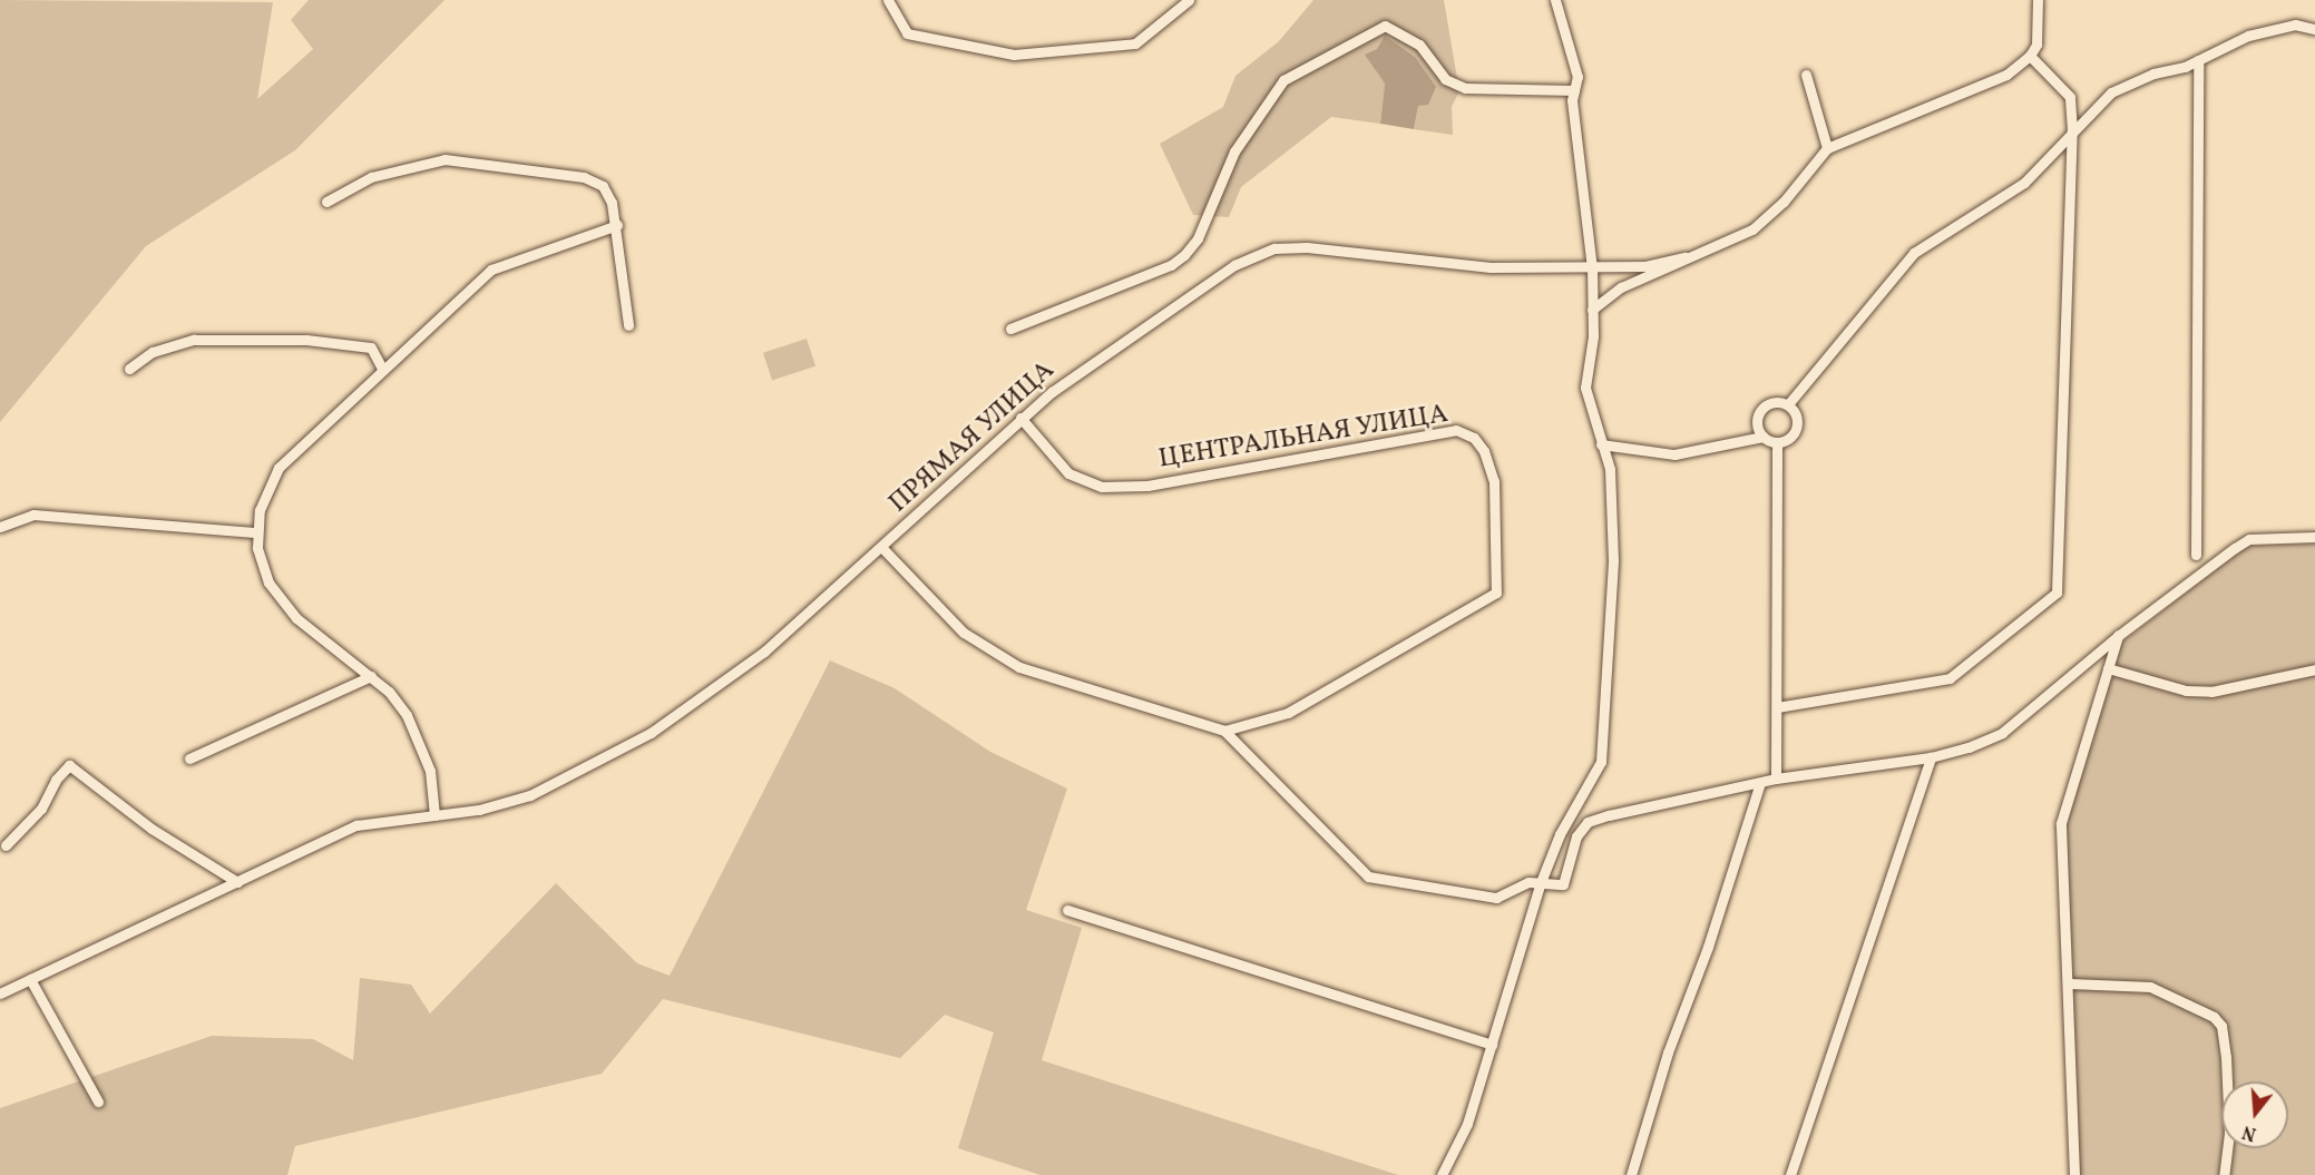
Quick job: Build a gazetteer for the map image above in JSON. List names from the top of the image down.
{
  "streets": {
    "street": ["ПРЯМАЯ УЛИЦА", "ЦЕНТРАЛЬНАЯ УЛИЦА"]
  },
  "crossings": [
    ["ПРЯМАЯ УЛИЦА", "ЦЕНТРАЛЬНАЯ УЛИЦА"]
  ],
  "north": "bottom"
}
